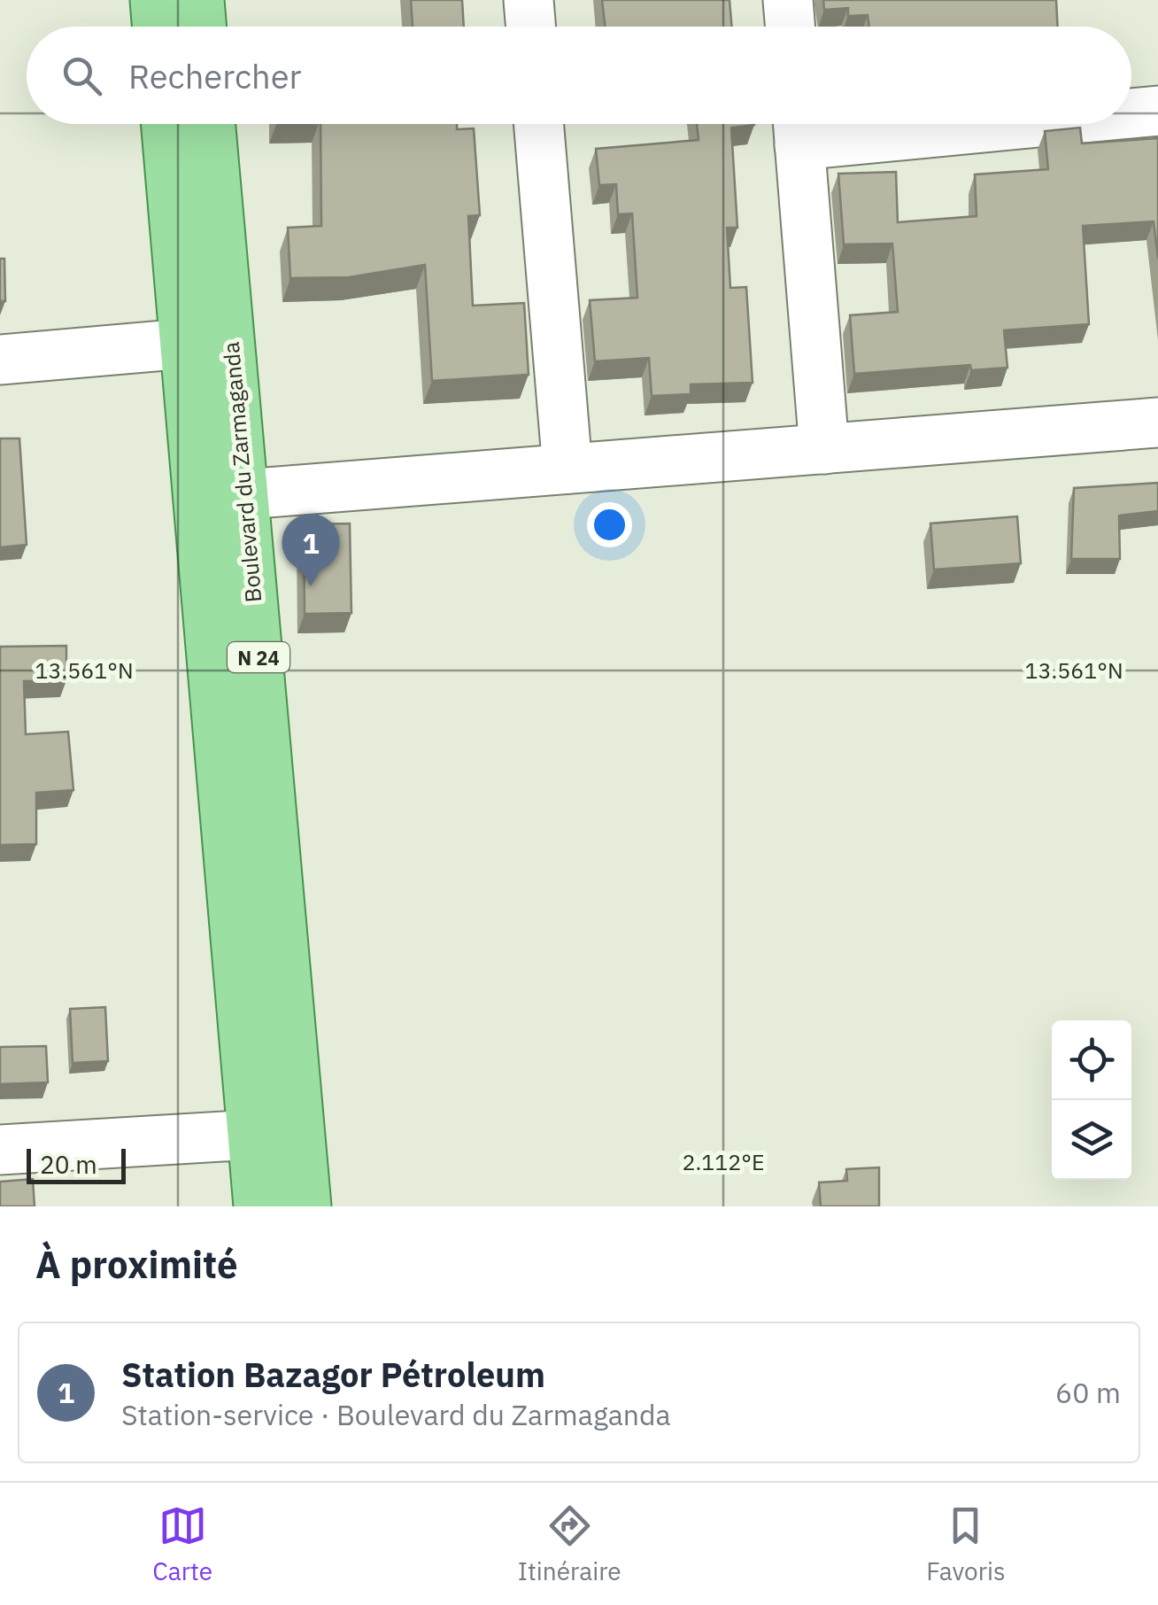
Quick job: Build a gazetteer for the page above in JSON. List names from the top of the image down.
{
  "streets": {
    "main road": ["Boulevard du Zarmaganda", "N 24"]
  },
  "scale_bar": "20 m",
  "page": {
    "search": "Rechercher",
    "pins": "1",
    "scale": "20 m",
    "heading": "À proximité",
    "list": [
      {
        "mark": "1",
        "name": "Station Bazagor Pétroleum",
        "note": "Station-service · Boulevard du Zarmaganda",
        "value": "60 m"
      }
    ],
    "nav": ["Carte", "Itinéraire", "Favoris"]
  },
  "coordinates": ["13.561°N", "2.112°E"]
}
